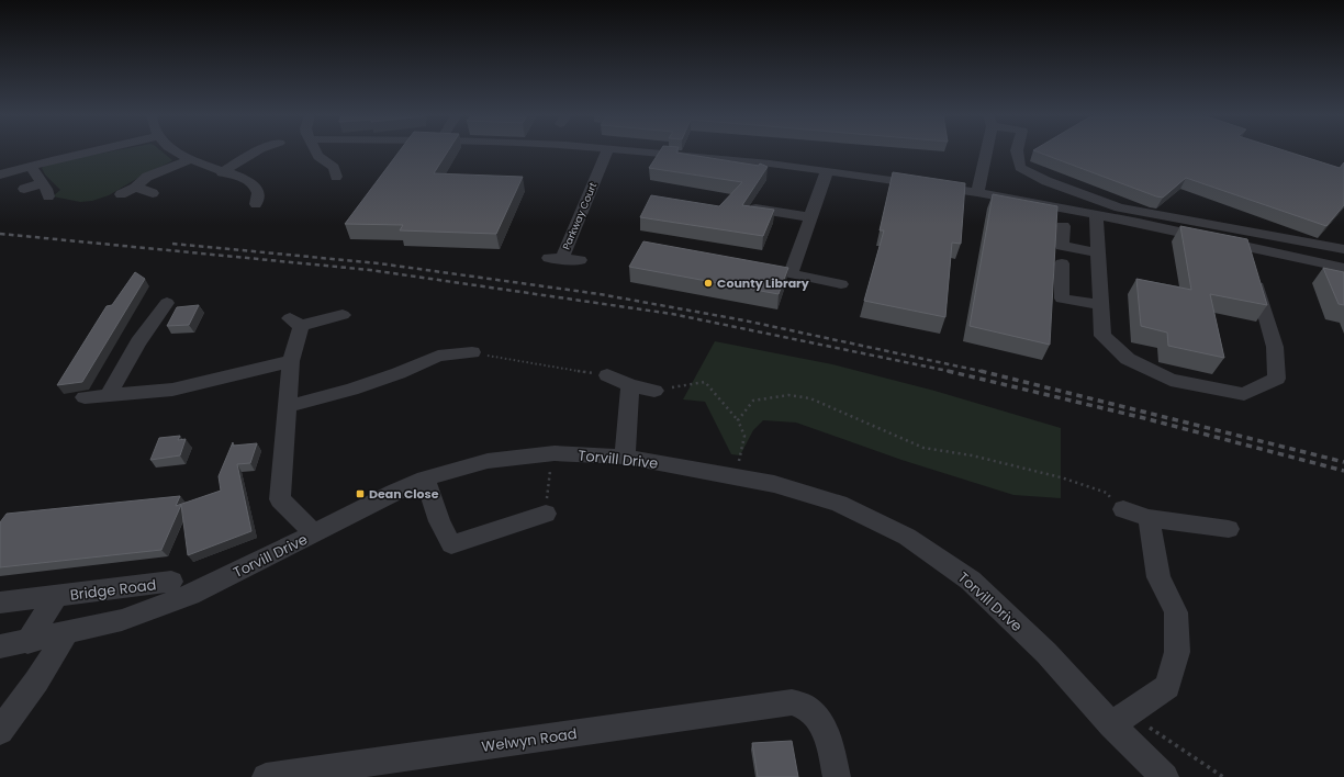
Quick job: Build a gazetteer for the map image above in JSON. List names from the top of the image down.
{
  "streets": {
    "street": [
      "Parkway Court",
      "Torvill Drive",
      "Bridge Road",
      "Welwyn Road"
    ]
  },
  "crossings": [
    ["Torvill Drive", "Bridge Road"]
  ],
  "places": {
    "other": ["County Library"],
    "transit": ["Dean Close"]
  }
}
